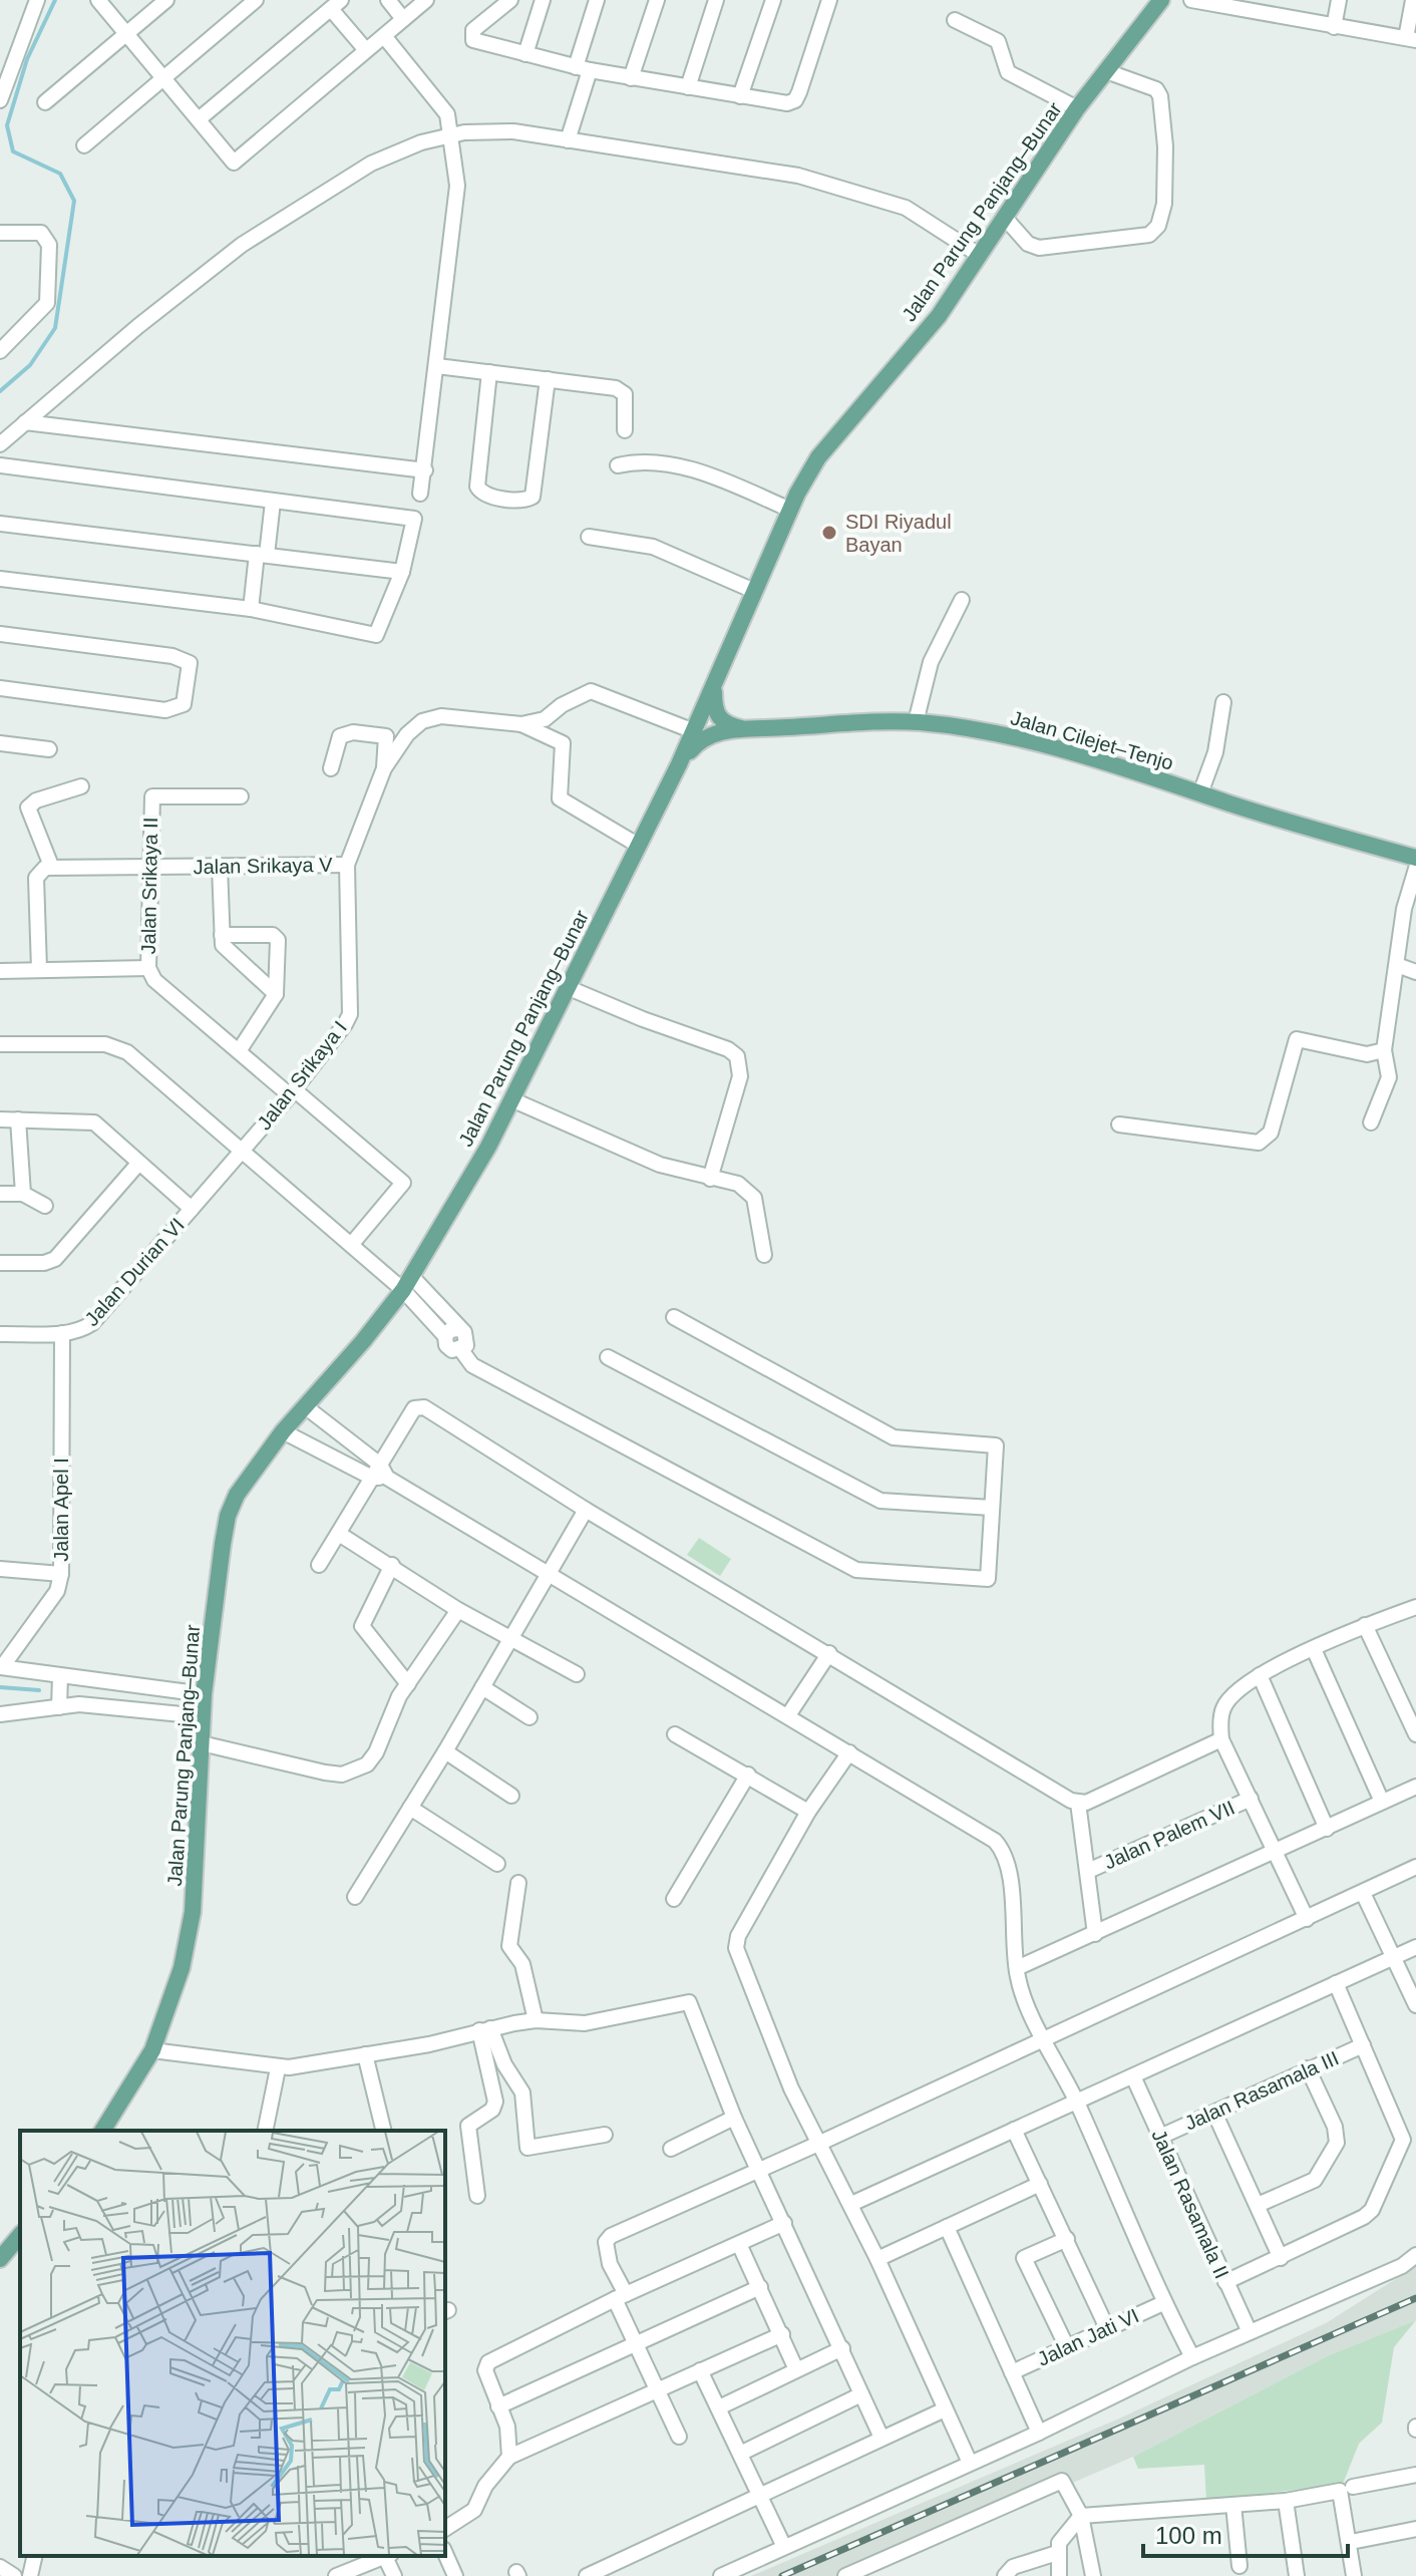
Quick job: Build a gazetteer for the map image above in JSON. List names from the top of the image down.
{
  "streets": {
    "main road": ["Jalan Parung Panjang–Bunar", "Jalan Cilejet–Tenjo"],
    "street": [
      "Jalan Srikaya V",
      "Jalan Srikaya II",
      "Jalan Srikaya I",
      "Jalan Durian VI",
      "Jalan Apel I",
      "Jalan Palem VII",
      "Jalan Rasamala III",
      "Jalan Rasamala II",
      "Jalan Jati VI"
    ]
  },
  "crossings": [
    ["Jalan Parung Panjang–Bunar", "Jalan Cilejet–Tenjo"],
    ["Jalan Srikaya V", "Jalan Srikaya II"],
    ["Jalan Srikaya V", "Jalan Srikaya I"],
    ["Jalan Srikaya II", "Jalan Srikaya I"],
    ["Jalan Srikaya I", "Jalan Durian VI"],
    ["Jalan Durian VI", "Jalan Apel I"],
    ["Jalan Rasamala III", "Jalan Rasamala II"]
  ],
  "places": ["SDI Riyadul Bayan"],
  "scale_bar": "100 m"
}
